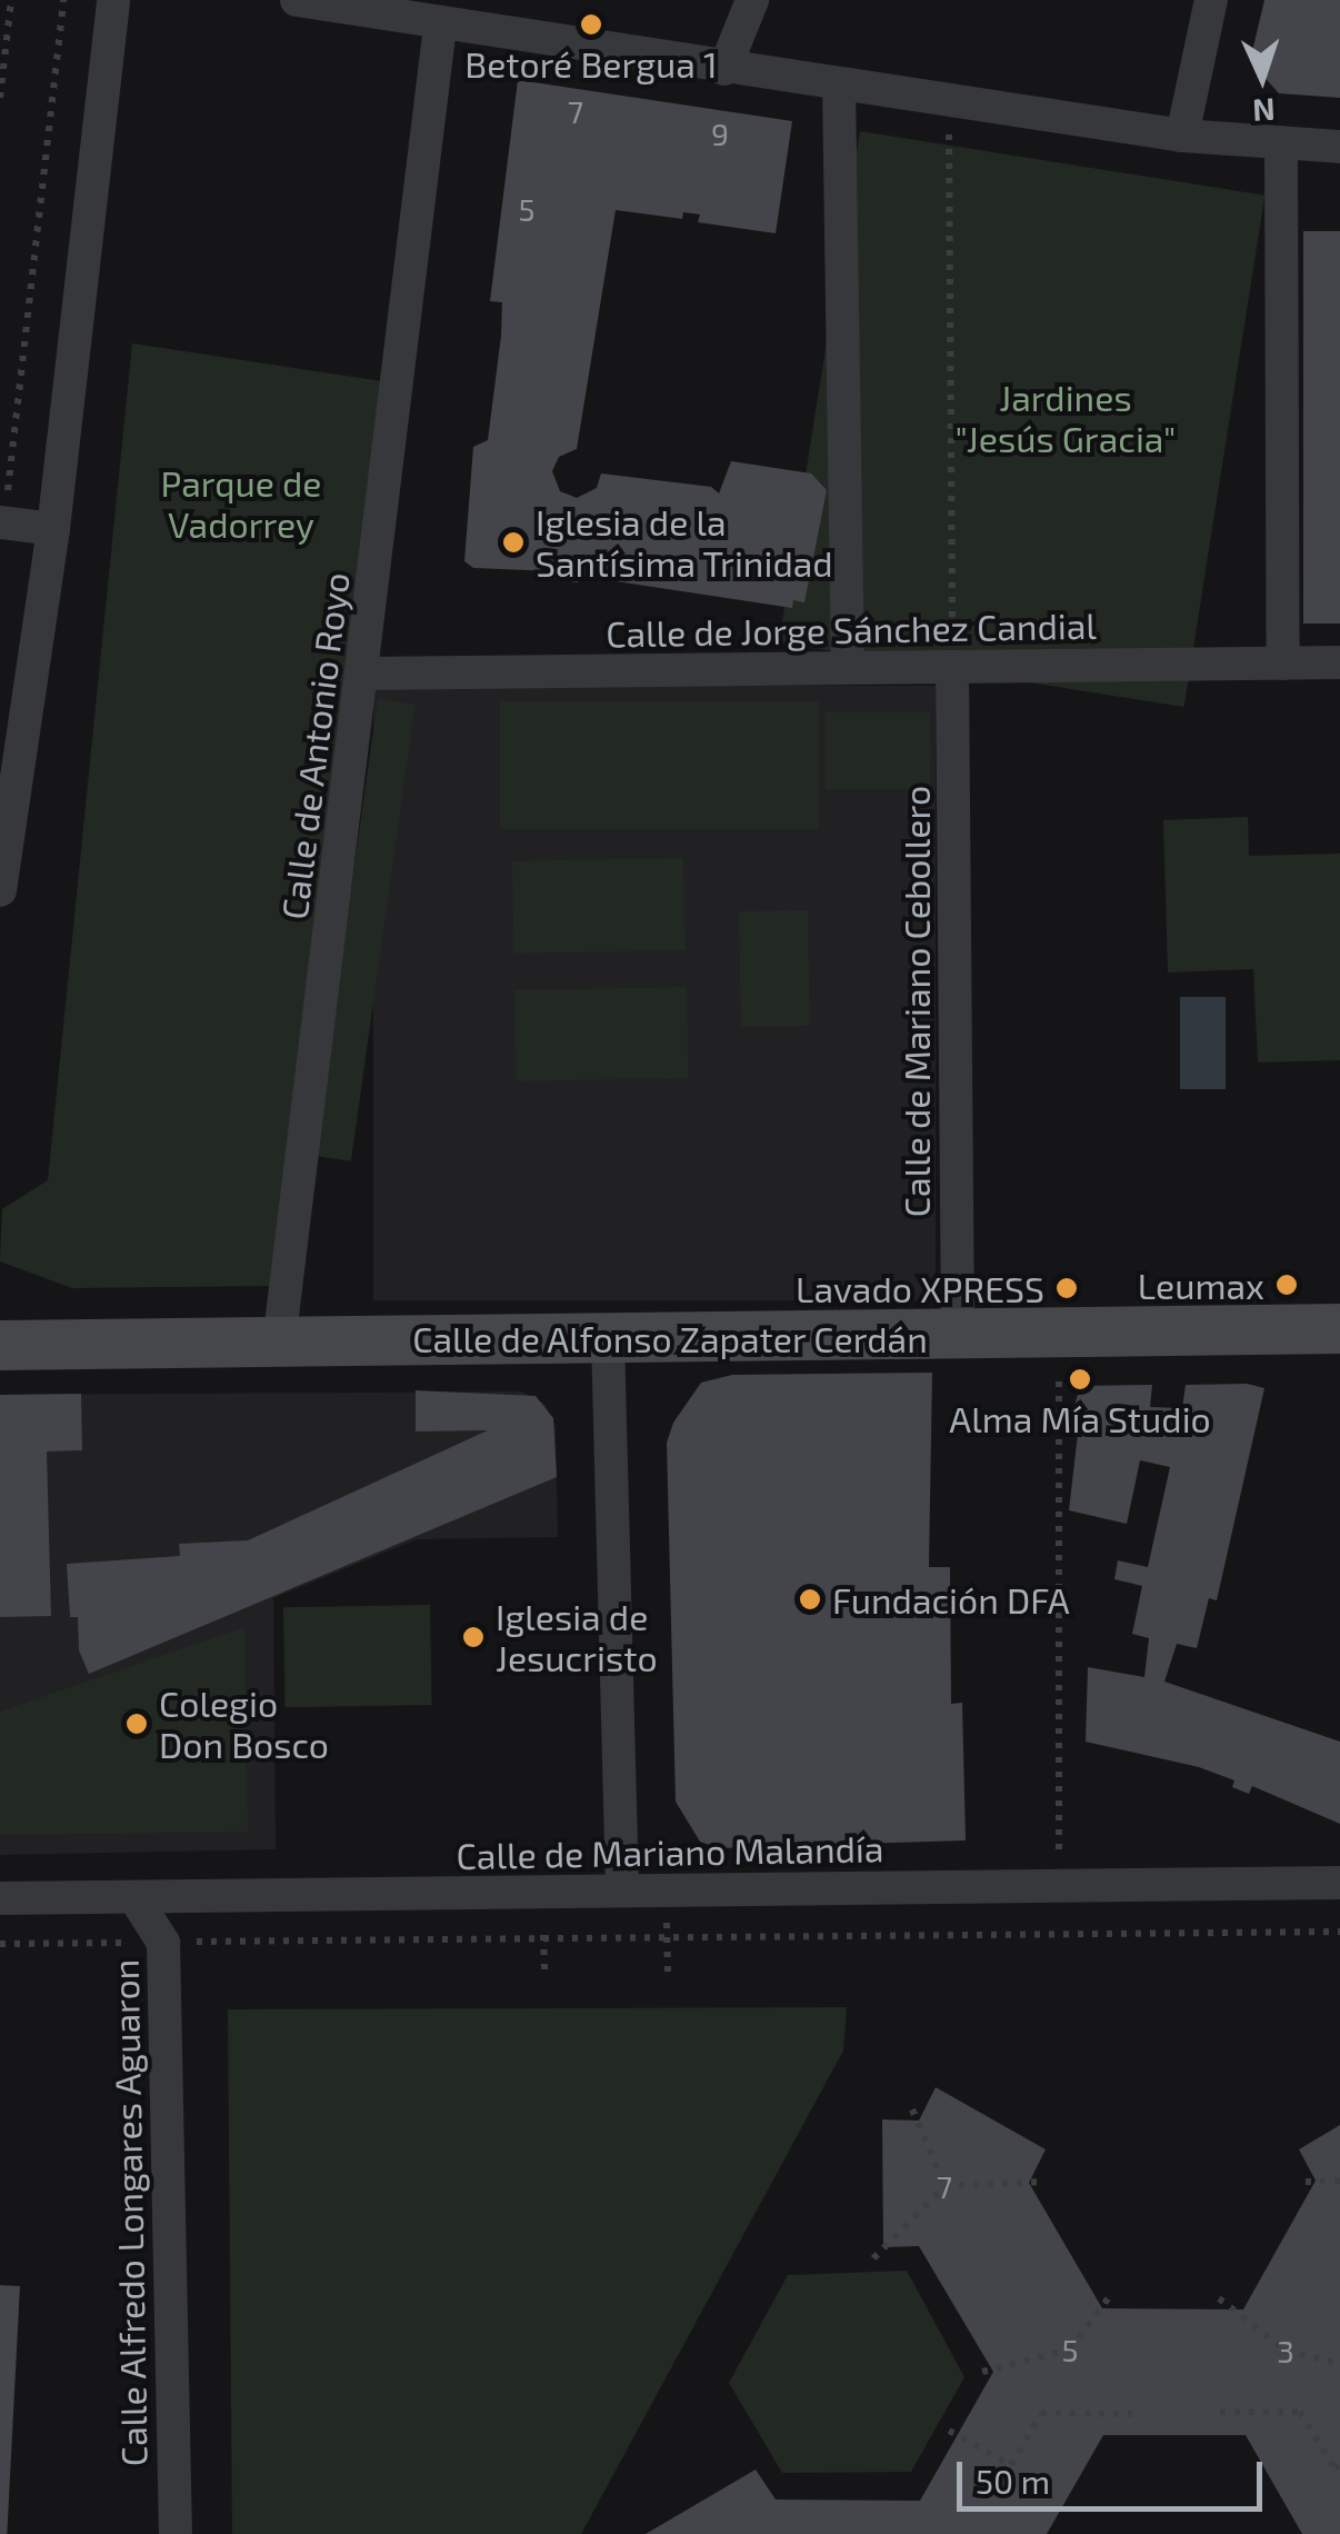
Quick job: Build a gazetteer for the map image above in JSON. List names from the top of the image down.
{
  "streets": {
    "street": [
      "Calle de Jorge Sánchez Candial",
      "Calle de Antonio Royo",
      "Calle de Mariano Cebollero",
      "Calle de Alfonso Zapater Cerdán",
      "Calle de Mariano Malandía",
      "Calle Alfredo Longares Aguaron"
    ]
  },
  "crossings": [
    ["Calle de Jorge Sánchez Candial", "Calle de Antonio Royo"],
    ["Calle de Jorge Sánchez Candial", "Calle de Mariano Cebollero"],
    ["Calle de Antonio Royo", "Calle de Alfonso Zapater Cerdán"],
    ["Calle de Mariano Cebollero", "Calle de Alfonso Zapater Cerdán"],
    ["Calle de Mariano Malandía", "Calle Alfredo Longares Aguaron"]
  ],
  "parks": ["Jardines \"Jesús Gracia\"", "Parque de Vadorrey"],
  "places": [
    "Betoré Bergua 1",
    "Iglesia de la Santísima Trinidad",
    "Leumax",
    "Lavado XPRESS",
    "Alma Mía Studio",
    "Fundación DFA",
    "Iglesia de Jesucristo",
    "Colegio Don Bosco"
  ],
  "house_numbers": [
    "7",
    "9",
    "5",
    "7",
    "5",
    "3"
  ],
  "scale_bar": "50 m",
  "north": "bottom"
}
